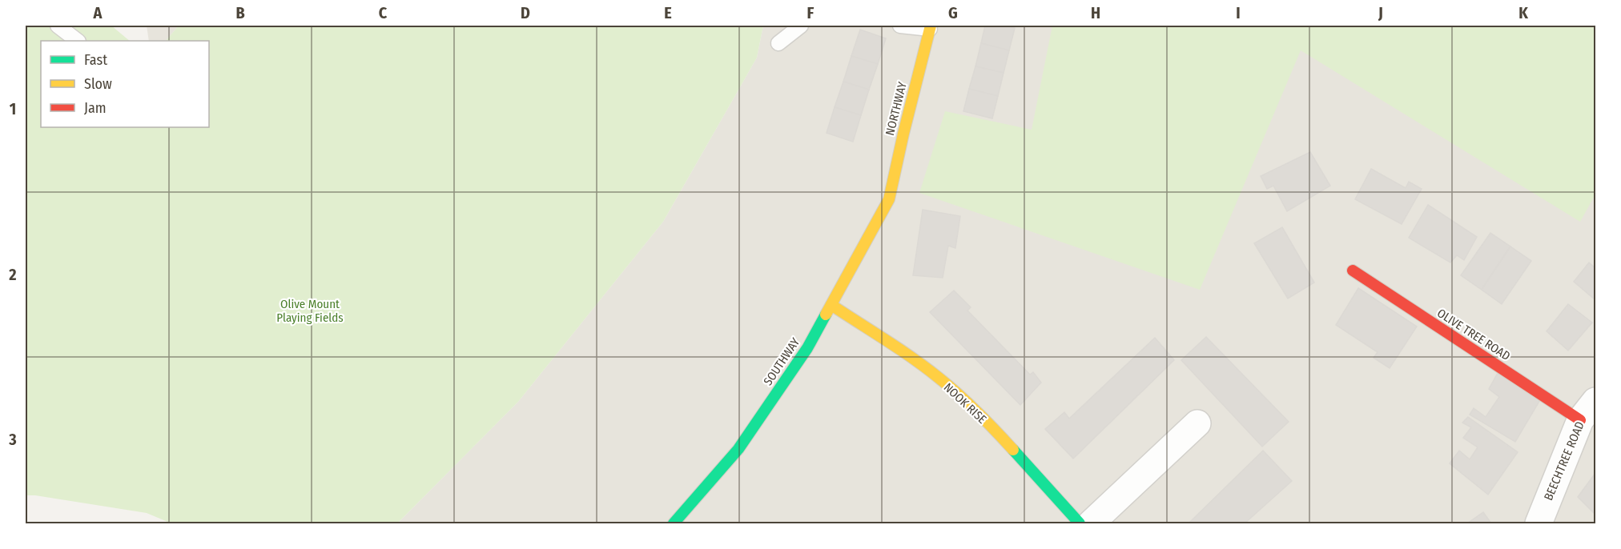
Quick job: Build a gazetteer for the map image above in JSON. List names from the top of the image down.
{
  "streets": {
    "street": [
      "NORTHWAY",
      "OLIVE TREE ROAD",
      "SOUTHWAY",
      "NOOK RISE",
      "BEECHTREE ROAD"
    ]
  },
  "crossings": [
    ["NORTHWAY", "SOUTHWAY"],
    ["OLIVE TREE ROAD", "BEECHTREE ROAD"],
    ["SOUTHWAY", "NOOK RISE"]
  ],
  "parks": ["Olive Mount Playing Fields"],
  "legend": ["Fast", "Slow", "Jam"],
  "grid": {
    "columns": [
      "A",
      "B",
      "C",
      "D",
      "E",
      "F",
      "G",
      "H",
      "I",
      "J",
      "K"
    ],
    "rows": ["1", "2", "3"]
  }
}
